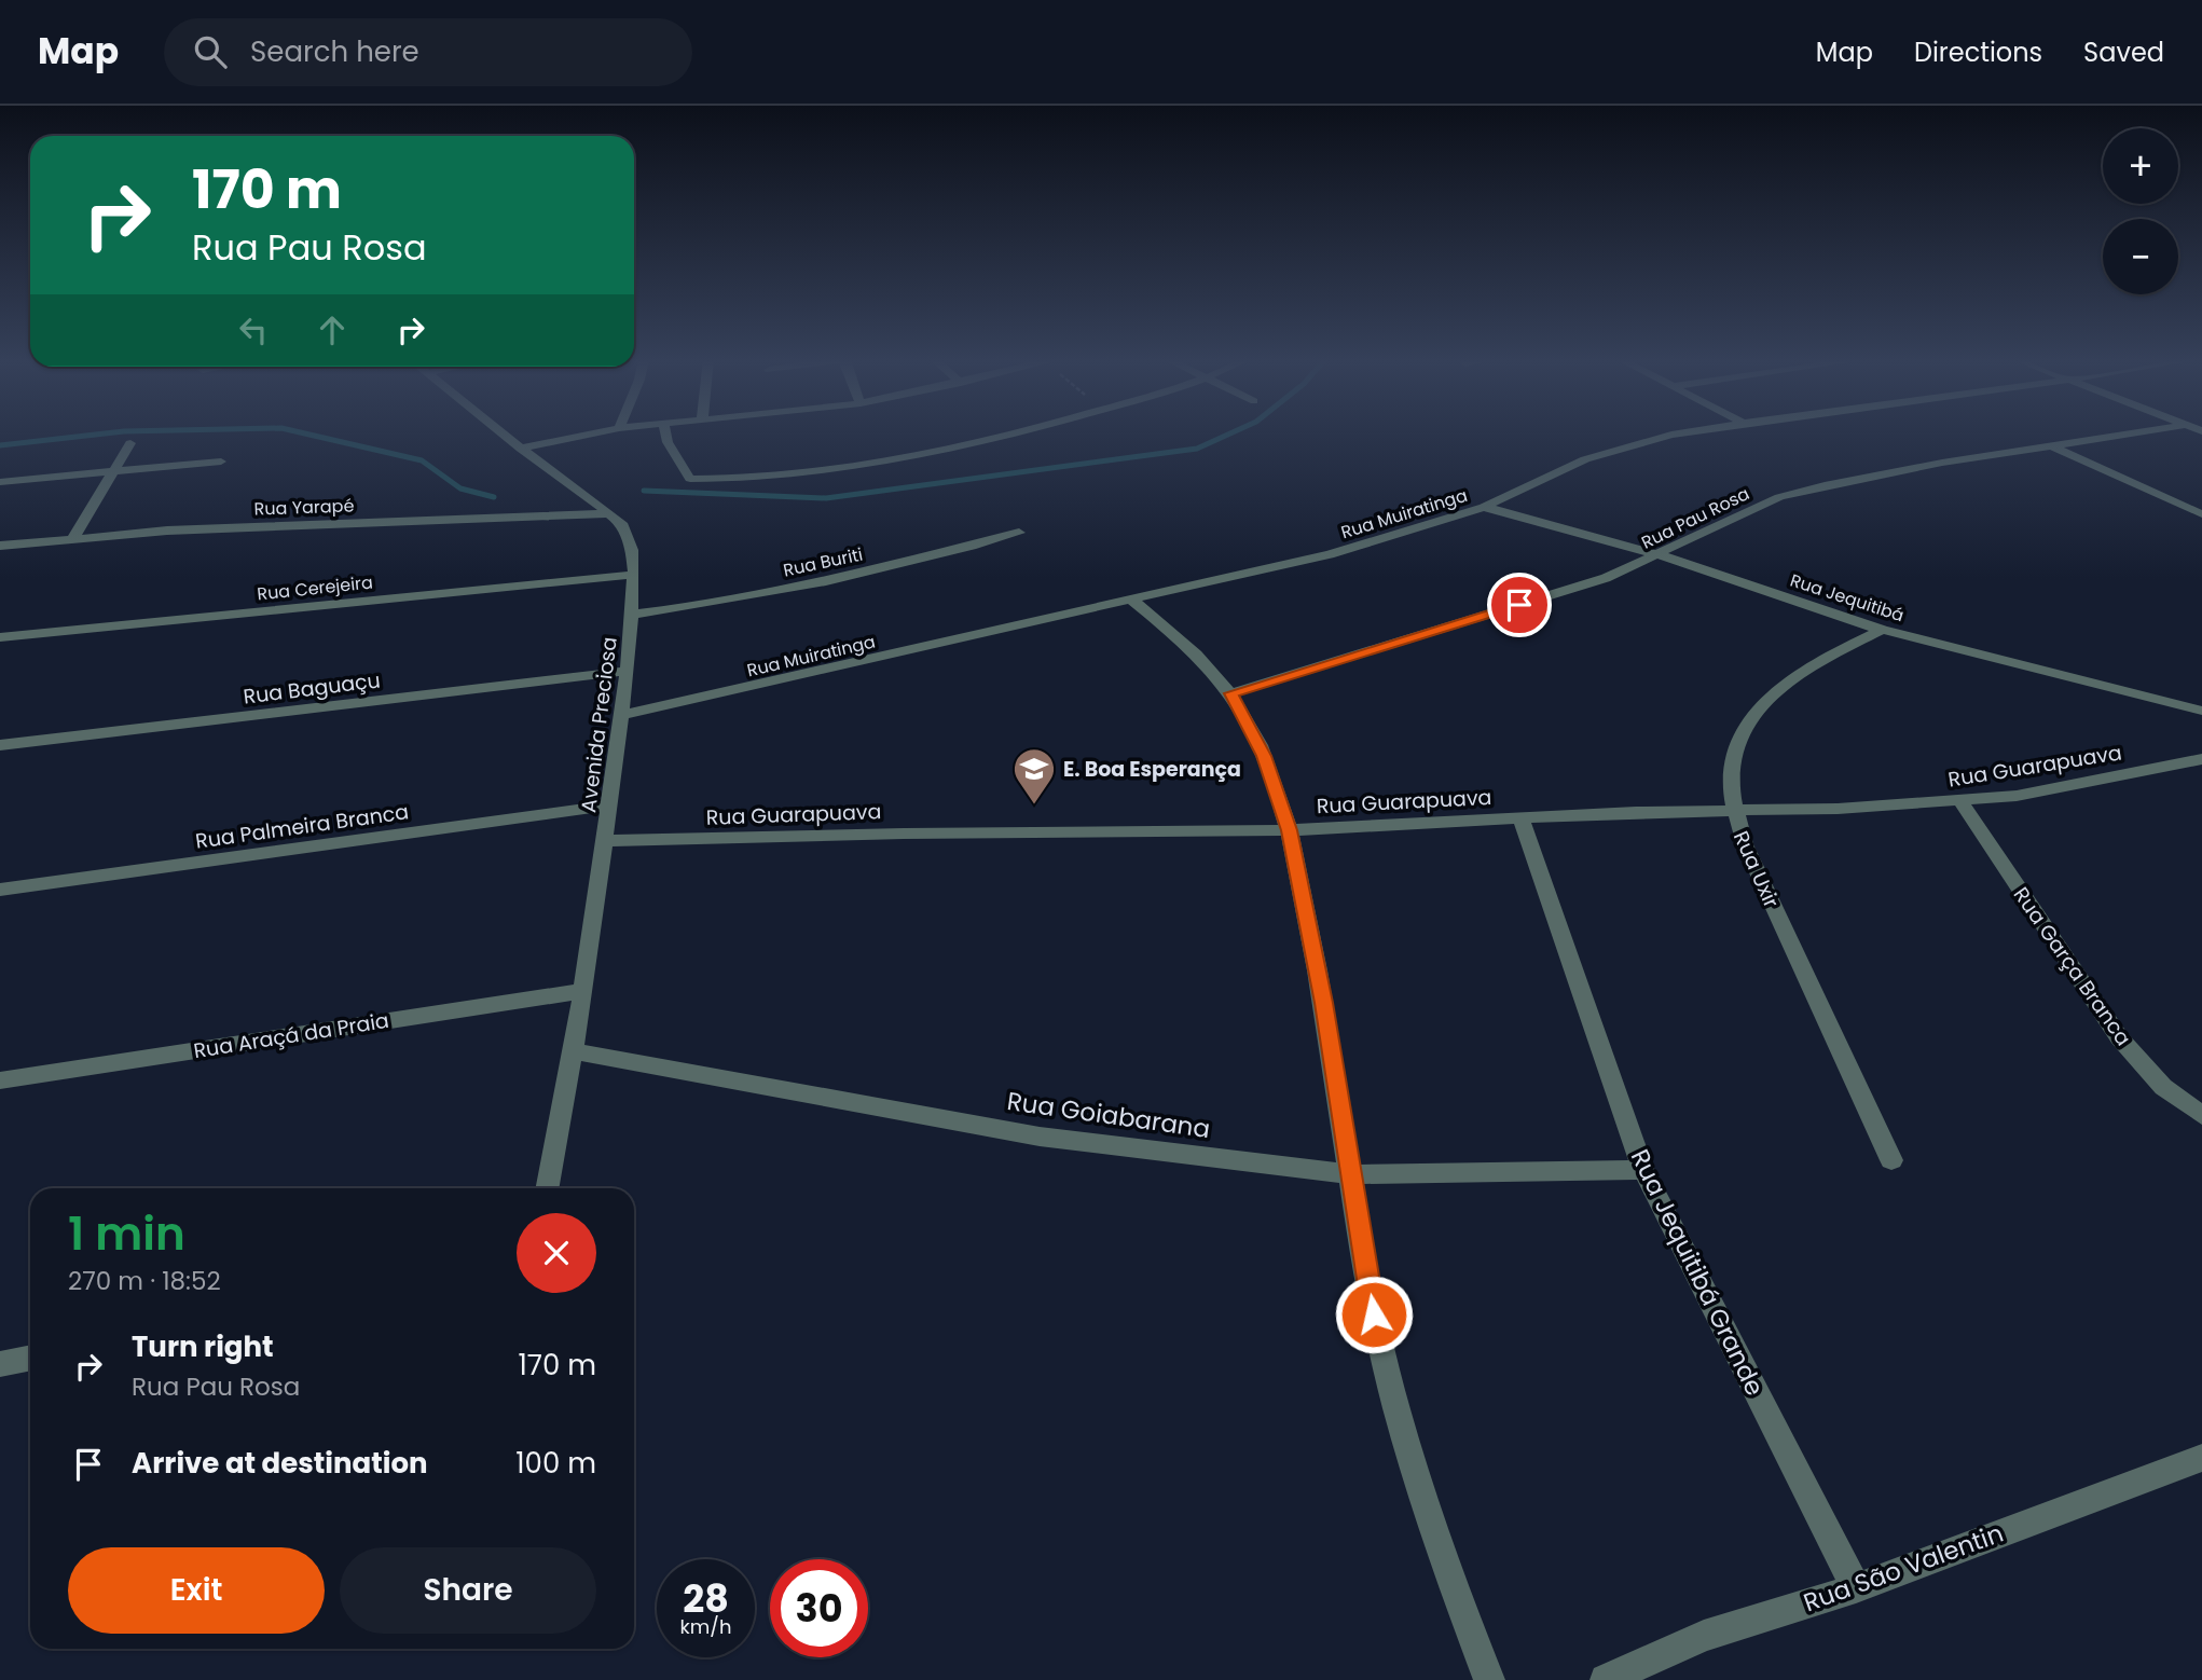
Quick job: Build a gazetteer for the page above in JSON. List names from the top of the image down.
{
  "streets": {
    "street": [
      "Rua Yarapé",
      "Rua Muiratinga",
      "Rua Pau Rosa",
      "Rua Buriti",
      "Rua Cerejeira",
      "Rua Jequitibá",
      "Rua Baguaçu",
      "Avenida Preciosa",
      "Rua Guarapuava",
      "Rua Palmeira Branca",
      "Rua Uxir",
      "Rua Garça Branca",
      "Rua Araçá da Praia",
      "Rua Goiabarana",
      "Rua Jequitibá Grande",
      "Rua São Valentin"
    ]
  },
  "crossings": [
    ["Rua Yarapé", "Avenida Preciosa"],
    ["Rua Muiratinga", "Rua Jequitibá"],
    ["Rua Muiratinga", "Avenida Preciosa"],
    ["Rua Pau Rosa", "Rua Jequitibá"],
    ["Rua Buriti", "Avenida Preciosa"],
    ["Rua Cerejeira", "Avenida Preciosa"],
    ["Rua Jequitibá", "Rua Uxir"],
    ["Rua Baguaçu", "Avenida Preciosa"],
    ["Avenida Preciosa", "Rua Guarapuava"],
    ["Avenida Preciosa", "Rua Palmeira Branca"],
    ["Avenida Preciosa", "Rua Araçá da Praia"],
    ["Avenida Preciosa", "Rua Goiabarana"],
    ["Rua Guarapuava", "Rua Uxir"],
    ["Rua Guarapuava", "Rua Garça Branca"],
    ["Rua Guarapuava", "Rua Jequitibá Grande"],
    ["Rua Goiabarana", "Rua Jequitibá Grande"],
    ["Rua Jequitibá Grande", "Rua São Valentin"]
  ],
  "places": {
    "school or university": ["E. Boa Esperança"]
  },
  "page": {
    "header": "Map",
    "search": "Search here",
    "nav": ["Map", "Directions", "Saved"],
    "map_buttons": ["+", "−"],
    "turn": ["170 m", "Rua Pau Rosa"],
    "heading": ["1 min", "270 m · 18:52"],
    "list": [
      {
        "name": "Turn right",
        "note": "Rua Pau Rosa",
        "value": "170 m"
      },
      {
        "name": "Arrive at destination",
        "value": "100 m"
      }
    ],
    "buttons": ["Exit", "Share"],
    "speed": "28 km/h",
    "limit": "30"
  }
}
